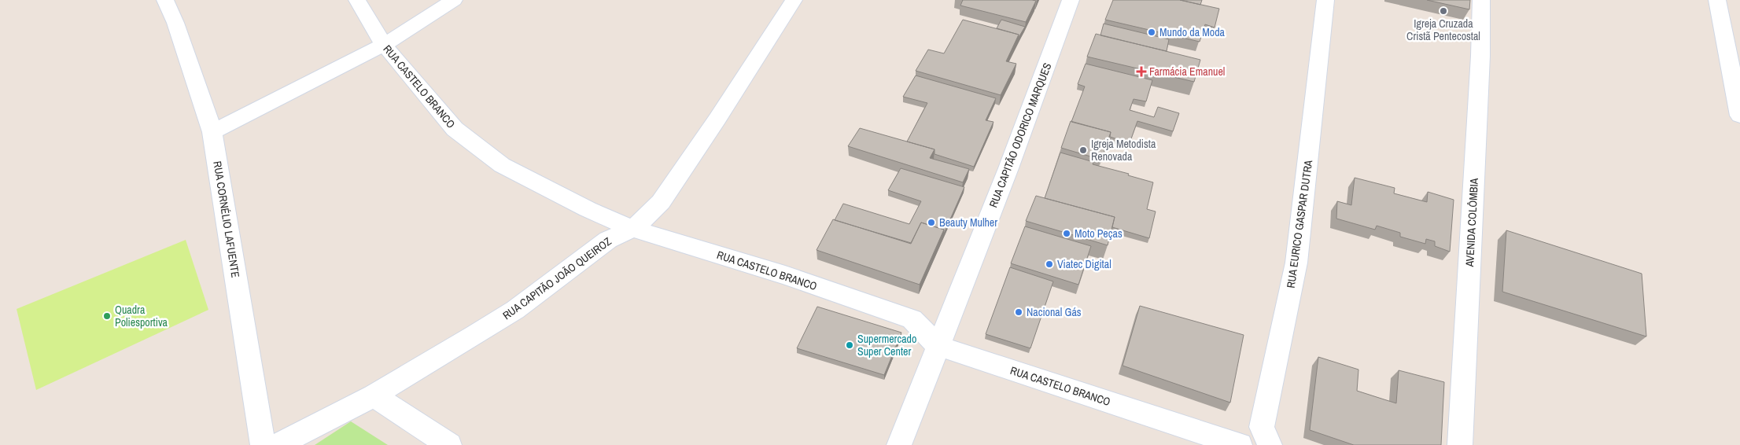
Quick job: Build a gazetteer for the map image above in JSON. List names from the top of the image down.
{
  "streets": {
    "street": [
      "RUA CASTELO BRANCO",
      "RUA CAPITÃO ODORICO MARQUES",
      "RUA CORNÉLIO LAFUENTE",
      "AVENIDA COLÔMBIA",
      "RUA EURICO GASPAR DUTRA",
      "RUA CAPITÃO JOÃO QUEIROZ"
    ]
  },
  "crossings": [
    ["RUA CASTELO BRANCO", "RUA CAPITÃO ODORICO MARQUES"],
    ["RUA CASTELO BRANCO", "RUA CAPITÃO JOÃO QUEIROZ"]
  ],
  "places": {
    "other": [
      "Igreja Cruzada Cristã Pentecostal",
      "Mundo da Moda",
      "Igreja Metodista Renovada",
      "Beauty Mulher",
      "Moto Peças",
      "Viatec Digital",
      "Nacional Gás",
      "Quadra Poliesportiva",
      "Supermercado Super Center"
    ],
    "health": ["Farmácia Emanuel"]
  }
}
